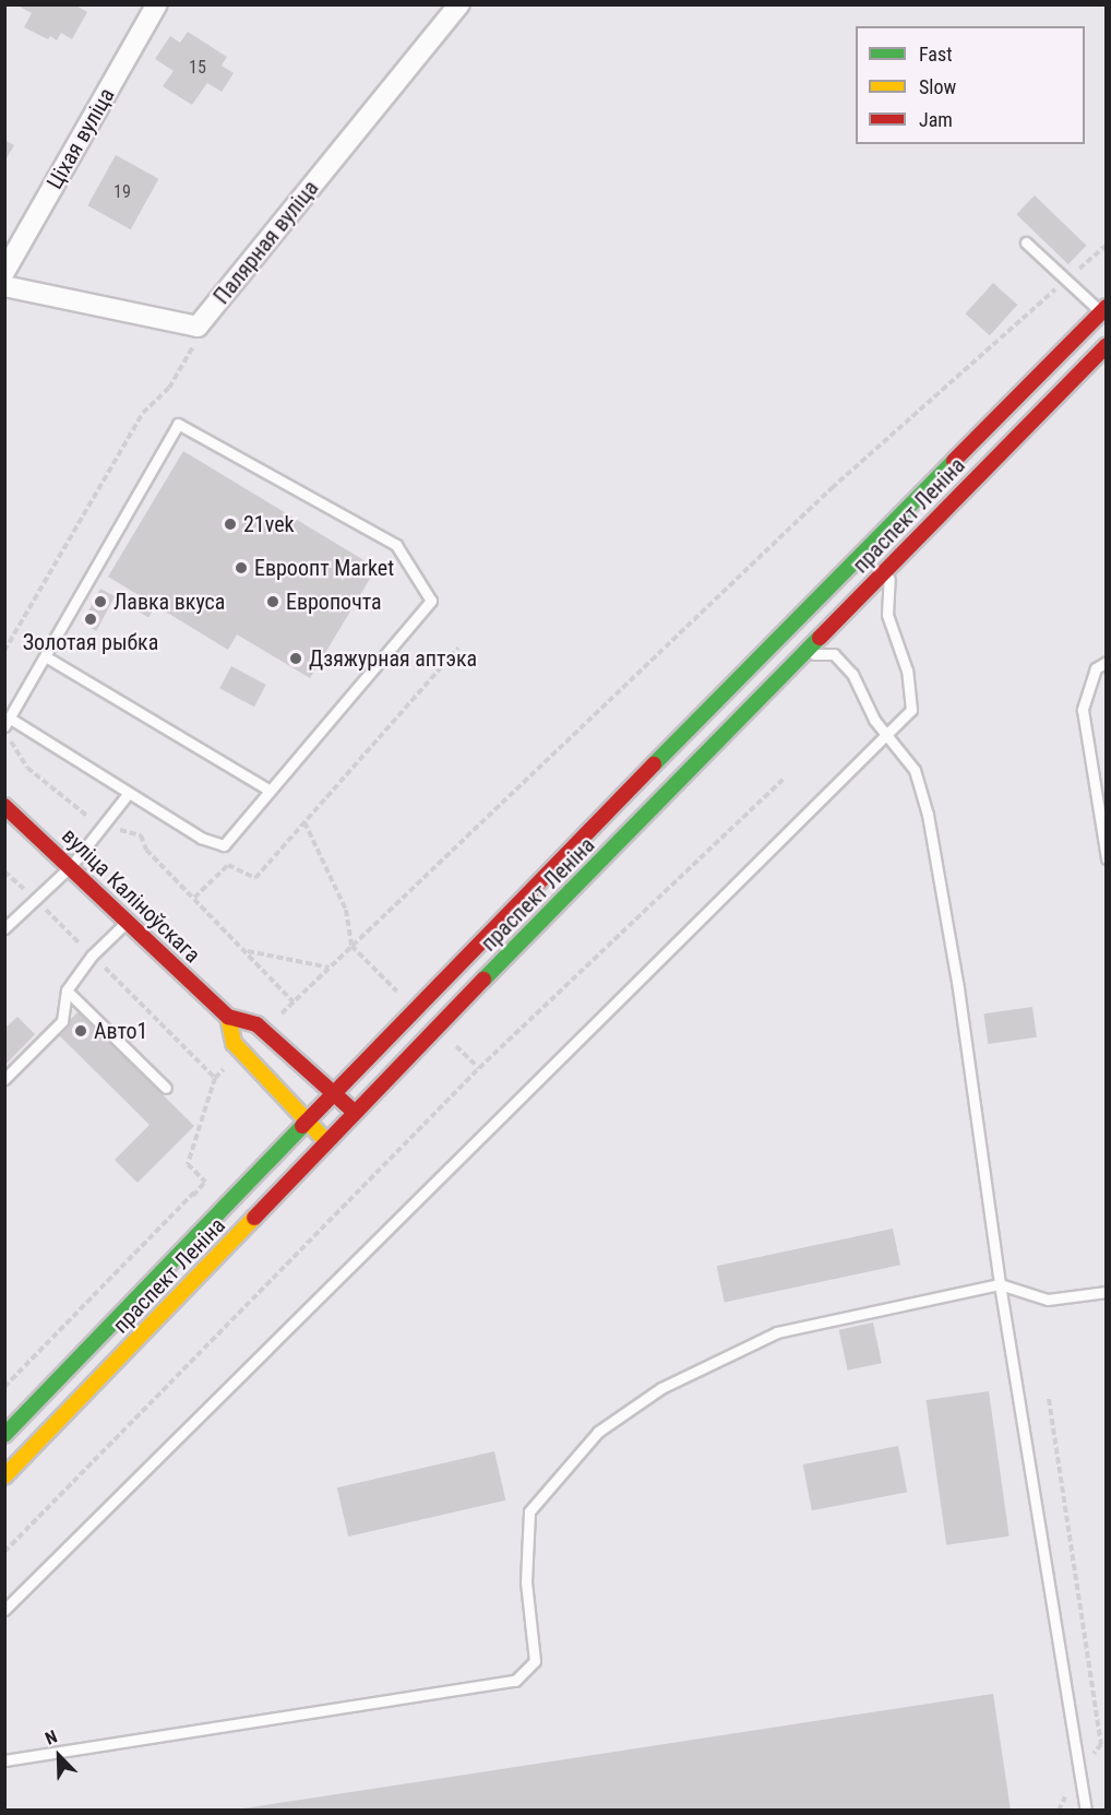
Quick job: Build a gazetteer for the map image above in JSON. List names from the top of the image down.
{
  "streets": {
    "main road": ["праспект Леніна", "вуліца Каліноўскага"],
    "street": ["Ціхая вуліца", "Палярная вуліца"]
  },
  "crossings": [
    ["праспект Леніна", "вуліца Каліноўскага"]
  ],
  "places": [
    "21vek",
    "Евроопт Market",
    "Лавка вкуса",
    "Европочта",
    "Золотая рыбка",
    "Дзяжурная аптэка",
    "Авто1"
  ],
  "house_numbers": ["15", "19"],
  "legend": ["Fast", "Slow", "Jam"],
  "north": "top left"
}
